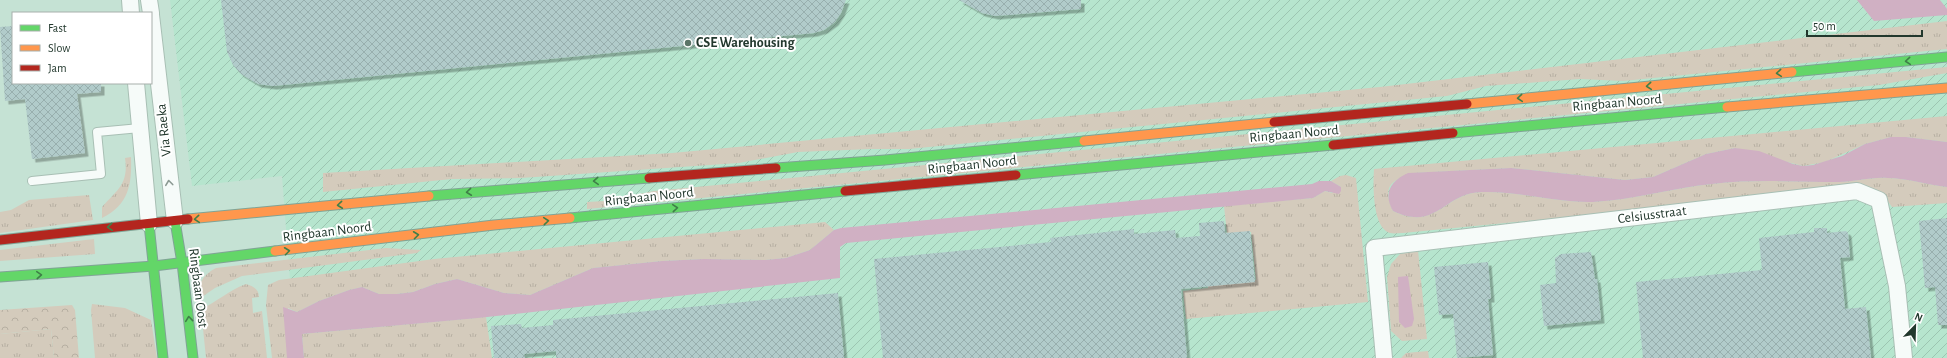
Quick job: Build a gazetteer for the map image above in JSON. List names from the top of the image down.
{
  "streets": {
    "main road": ["Ringbaan Noord", "Ringbaan Oost"],
    "street": ["Via Raeka", "Celsiusstraat"]
  },
  "crossings": [
    ["Ringbaan Noord", "Via Raeka"],
    ["Ringbaan Noord", "Ringbaan Oost"],
    ["Via Raeka", "Ringbaan Oost"]
  ],
  "places": ["CSE Warehousing"],
  "legend": ["Fast", "Slow", "Jam"],
  "scale_bar": "50 m",
  "north": "top right"
}
